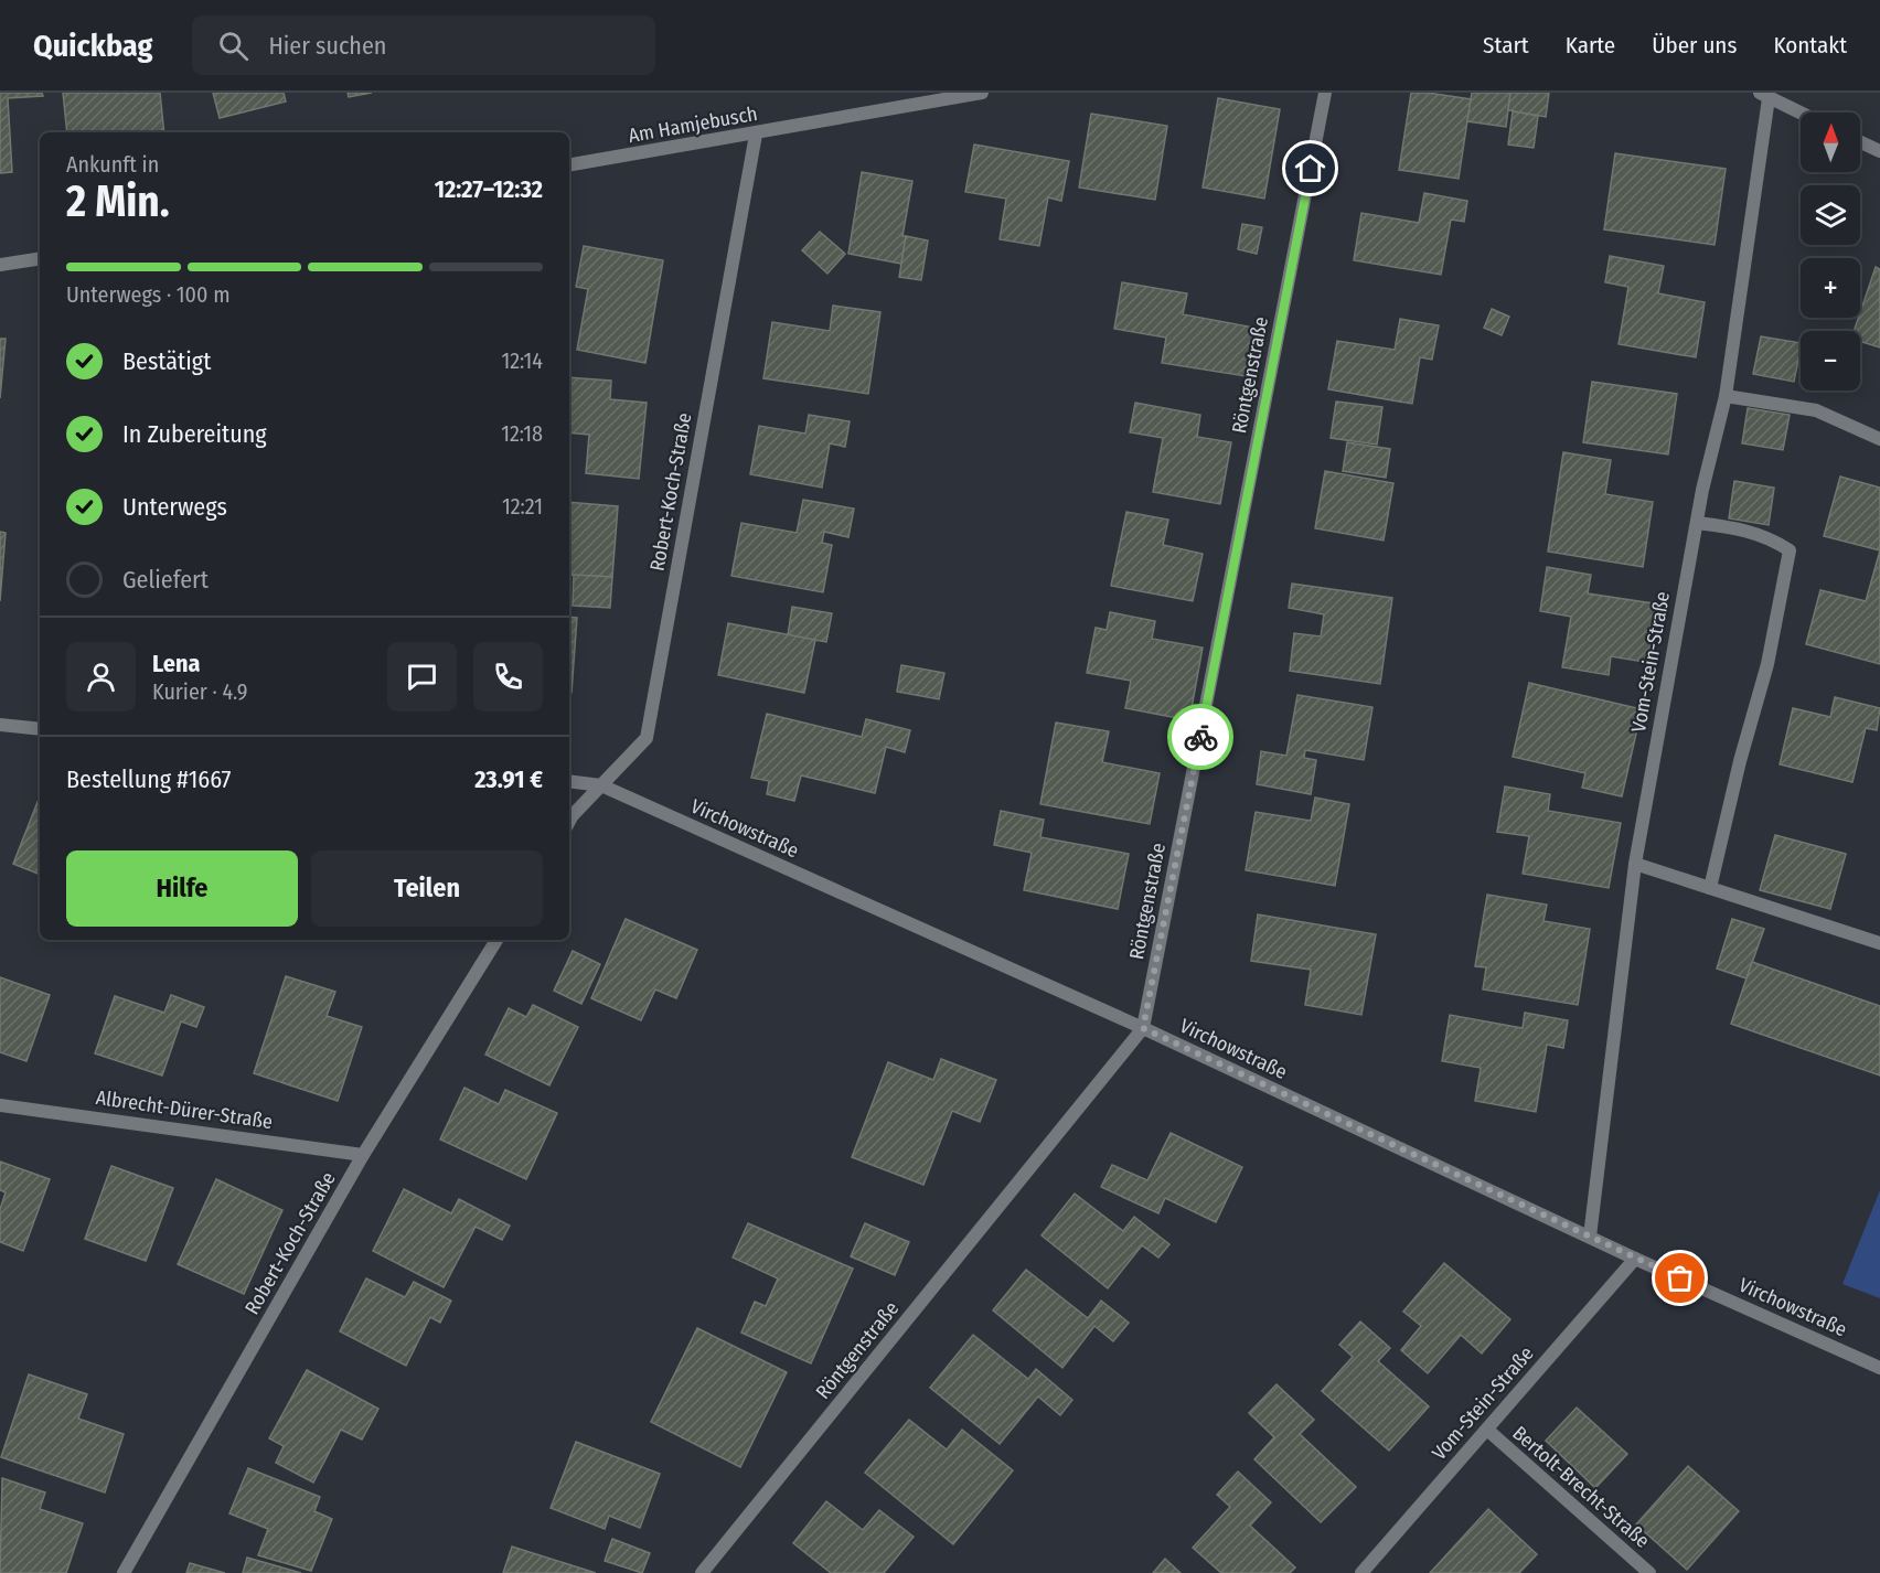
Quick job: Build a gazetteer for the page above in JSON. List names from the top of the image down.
{
  "streets": {
    "street": [
      "Am Hamjebusch",
      "Röntgenstraße",
      "Robert-Koch-Straße",
      "Vom-Stein-Straße",
      "Virchowstraße",
      "Albrecht-Dürer-Straße",
      "Bertolt-Brecht-Straße"
    ]
  },
  "crossings": [
    ["Am Hamjebusch", "Robert-Koch-Straße"],
    ["Röntgenstraße", "Virchowstraße"],
    ["Robert-Koch-Straße", "Virchowstraße"],
    ["Robert-Koch-Straße", "Albrecht-Dürer-Straße"],
    ["Vom-Stein-Straße", "Virchowstraße"],
    ["Vom-Stein-Straße", "Bertolt-Brecht-Straße"]
  ],
  "north": "top",
  "page": {
    "header": "Quickbag",
    "search": "Hier suchen",
    "nav": [
      "Start",
      "Karte",
      "Über uns",
      "Kontakt"
    ],
    "map_buttons": ["+", "−"],
    "heading": ["2 Min.", "Ankunft in", "12:27–12:32"],
    "panel": [
      "Lena",
      "Kurier · 4.9",
      "Bestellung #1667",
      "23.91 €"
    ],
    "bar": "Unterwegs · 100 m",
    "list": [
      ["Bestätigt", "12:14"],
      ["In Zubereitung", "12:18"],
      ["Unterwegs", "12:21"],
      "Geliefert"
    ],
    "buttons": ["Hilfe", "Teilen"]
  }
}
